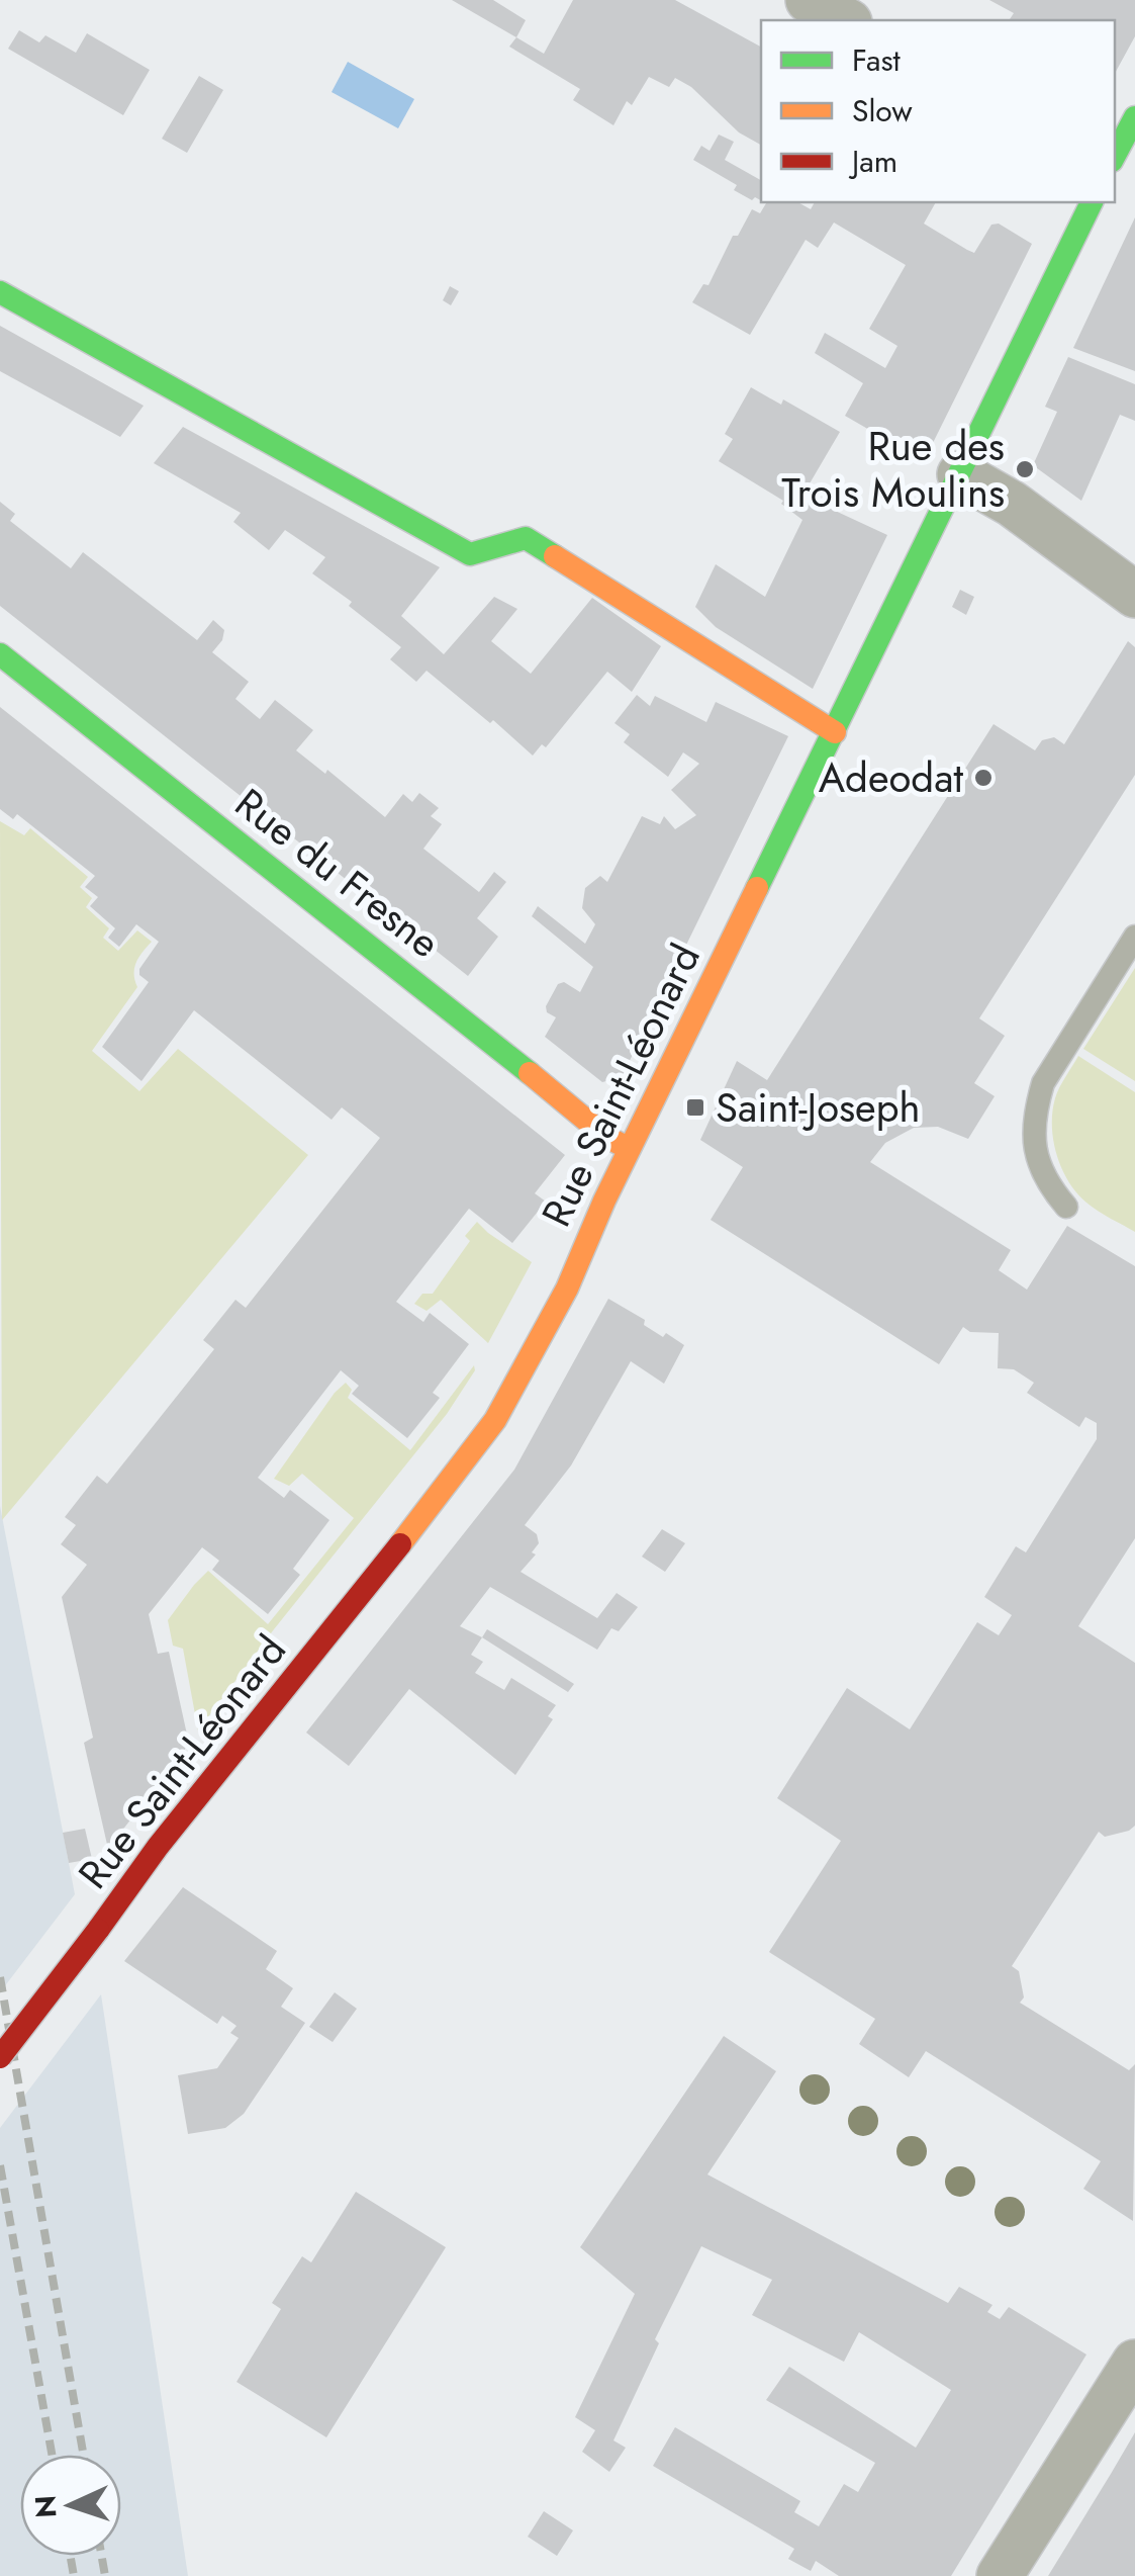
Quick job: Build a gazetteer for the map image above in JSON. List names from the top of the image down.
{
  "streets": {
    "street": ["Rue du Fresne", "Rue Saint-Léonard"]
  },
  "crossings": [
    ["Rue du Fresne", "Rue Saint-Léonard"]
  ],
  "places": {
    "other": ["Rue des Trois Moulins", "Adeodat"],
    "transit": ["Saint-Joseph"]
  },
  "legend": ["Fast", "Slow", "Jam"],
  "north": "left"
}
